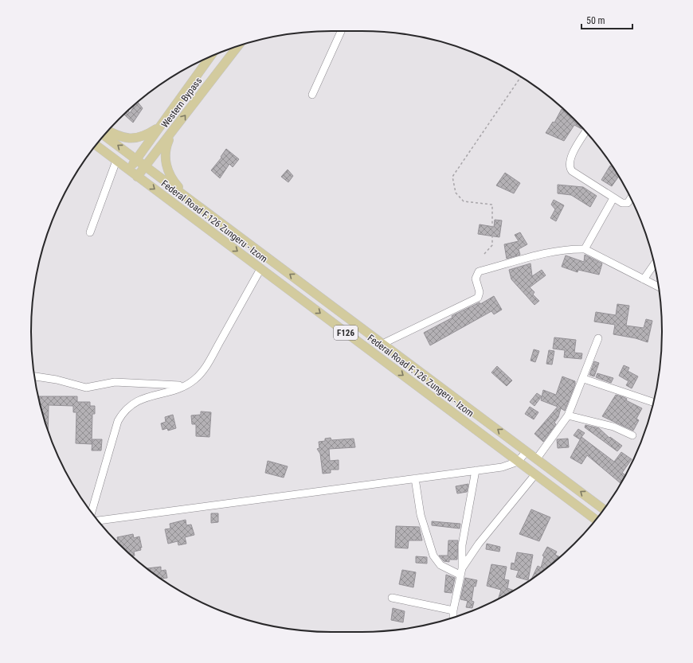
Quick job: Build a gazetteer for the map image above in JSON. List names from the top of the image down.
{
  "streets": {
    "main road": ["Western Bypass", "Federal Road F.126 Zungeru - Izom", "F126"]
  },
  "crossings": [
    ["Western Bypass", "Federal Road F.126 Zungeru - Izom"]
  ],
  "scale_bar": "50 m"
}
